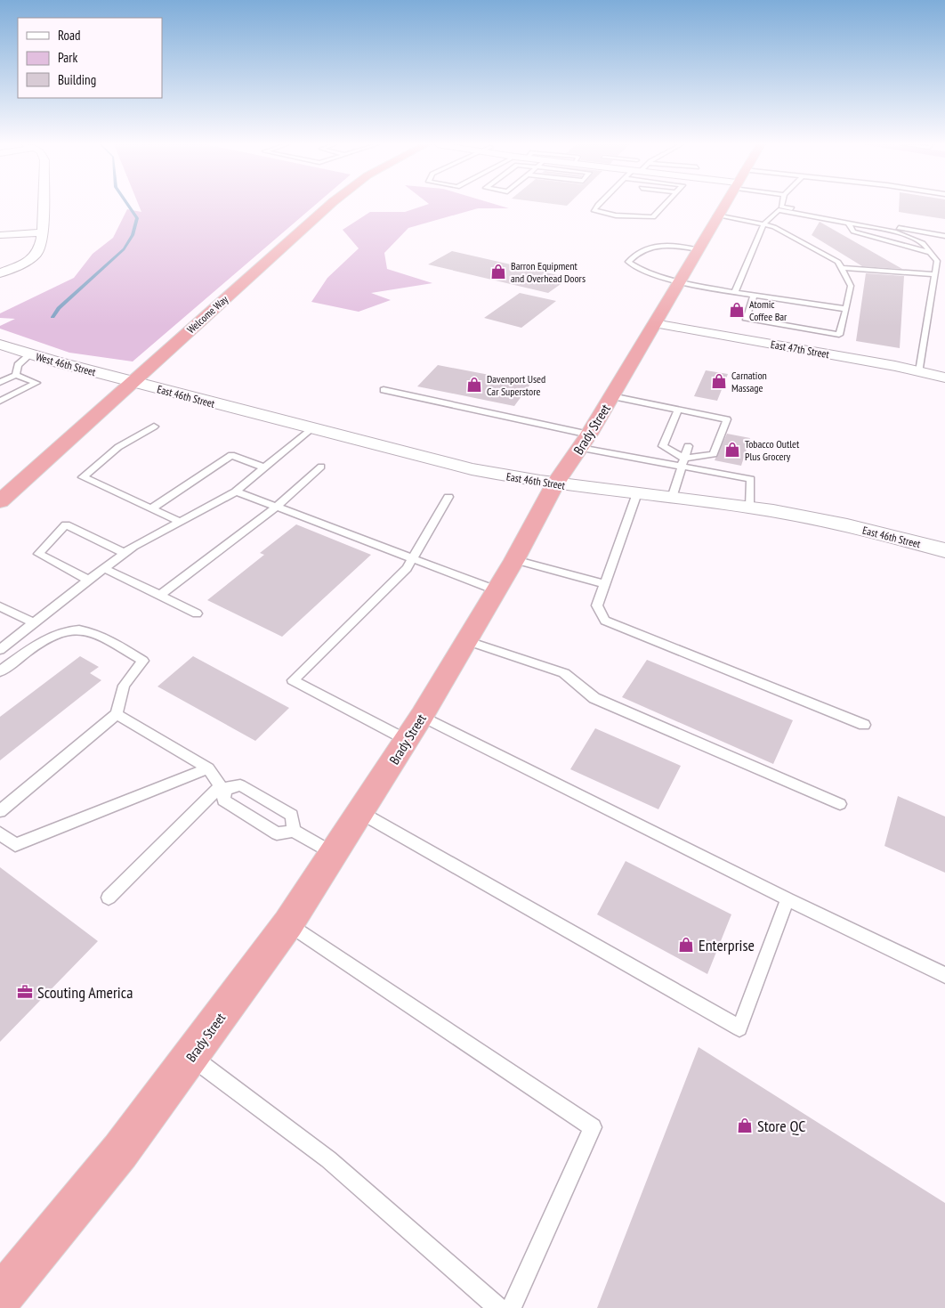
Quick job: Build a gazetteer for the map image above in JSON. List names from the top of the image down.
{
  "streets": {
    "highway": ["Welcome Way", "Brady Street"],
    "street": ["East 47th Street", "West 46th Street", "East 46th Street"]
  },
  "crossings": [
    ["Welcome Way", "West 46th Street"],
    ["Welcome Way", "East 46th Street"],
    ["East 47th Street", "Brady Street"],
    ["West 46th Street", "East 46th Street"],
    ["East 46th Street", "Brady Street"]
  ],
  "places": {
    "shop": [
      "Barron Equipment and Overhead Doors",
      "Atomic Coffee Bar",
      "Carnation Massage",
      "Davenport Used Car Superstore",
      "Tobacco Outlet Plus Grocery",
      "Enterprise",
      "Store QC"
    ],
    "office": ["Scouting America"]
  },
  "legend": ["Road", "Park", "Building"]
}
